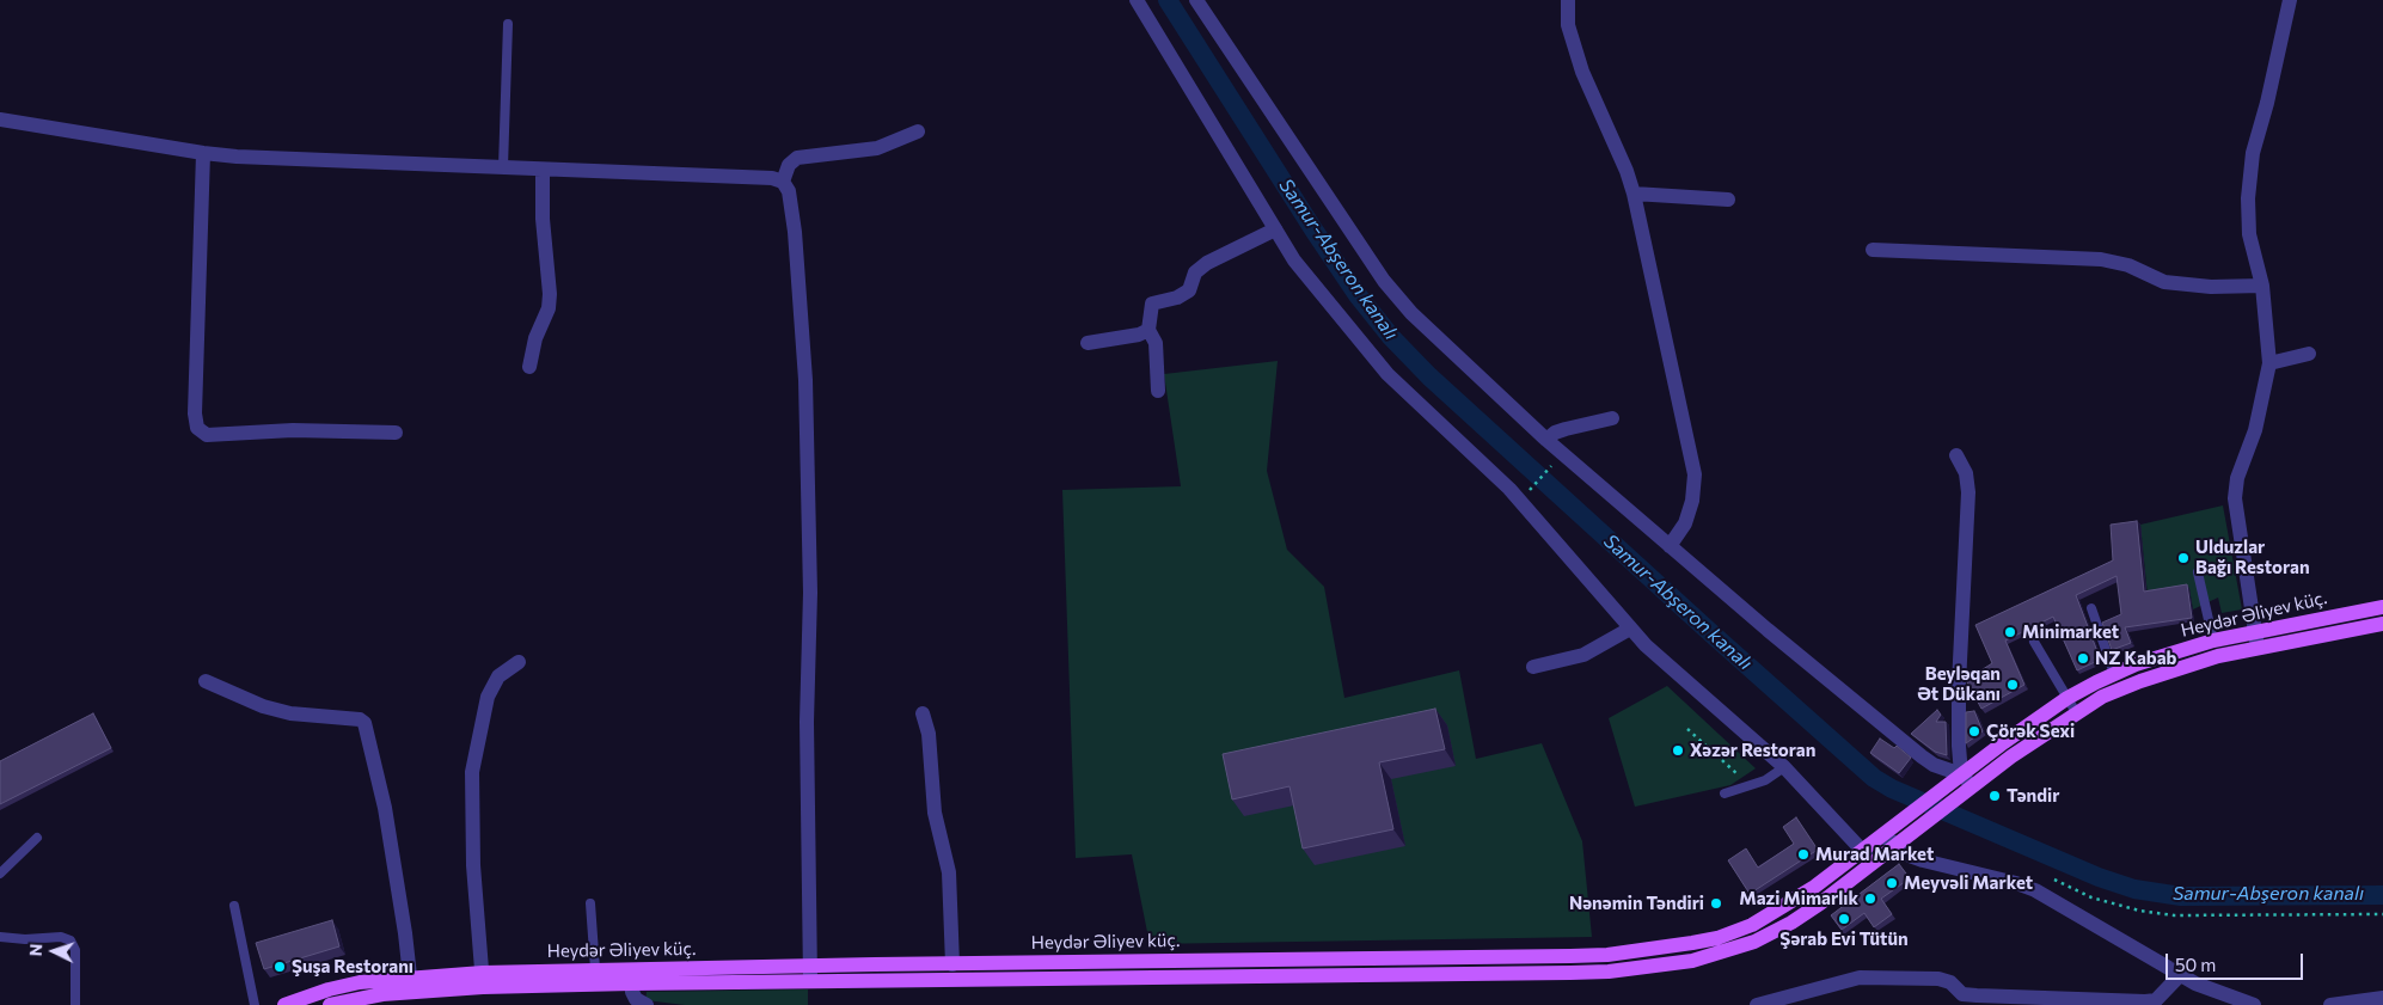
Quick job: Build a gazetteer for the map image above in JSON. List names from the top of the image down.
{
  "streets": {
    "main road": ["Heydər Əliyev küç."]
  },
  "water": ["Samur-Abşeron kanalı"],
  "places": [
    "Ulduzlar Bağı Restoran",
    "Minimarket",
    "NZ Kabab",
    "Beyləqan Ət Dükanı",
    "Çörək Sexi",
    "Xəzər Restoran",
    "Təndir",
    "Murad Market",
    "Meyvəli Market",
    "Mazi Mimarlık",
    "Nənəmin Təndiri",
    "Şərab Evi Tütün",
    "Şuşa Restoranı"
  ],
  "scale_bar": "50 m",
  "north": "left"
}
